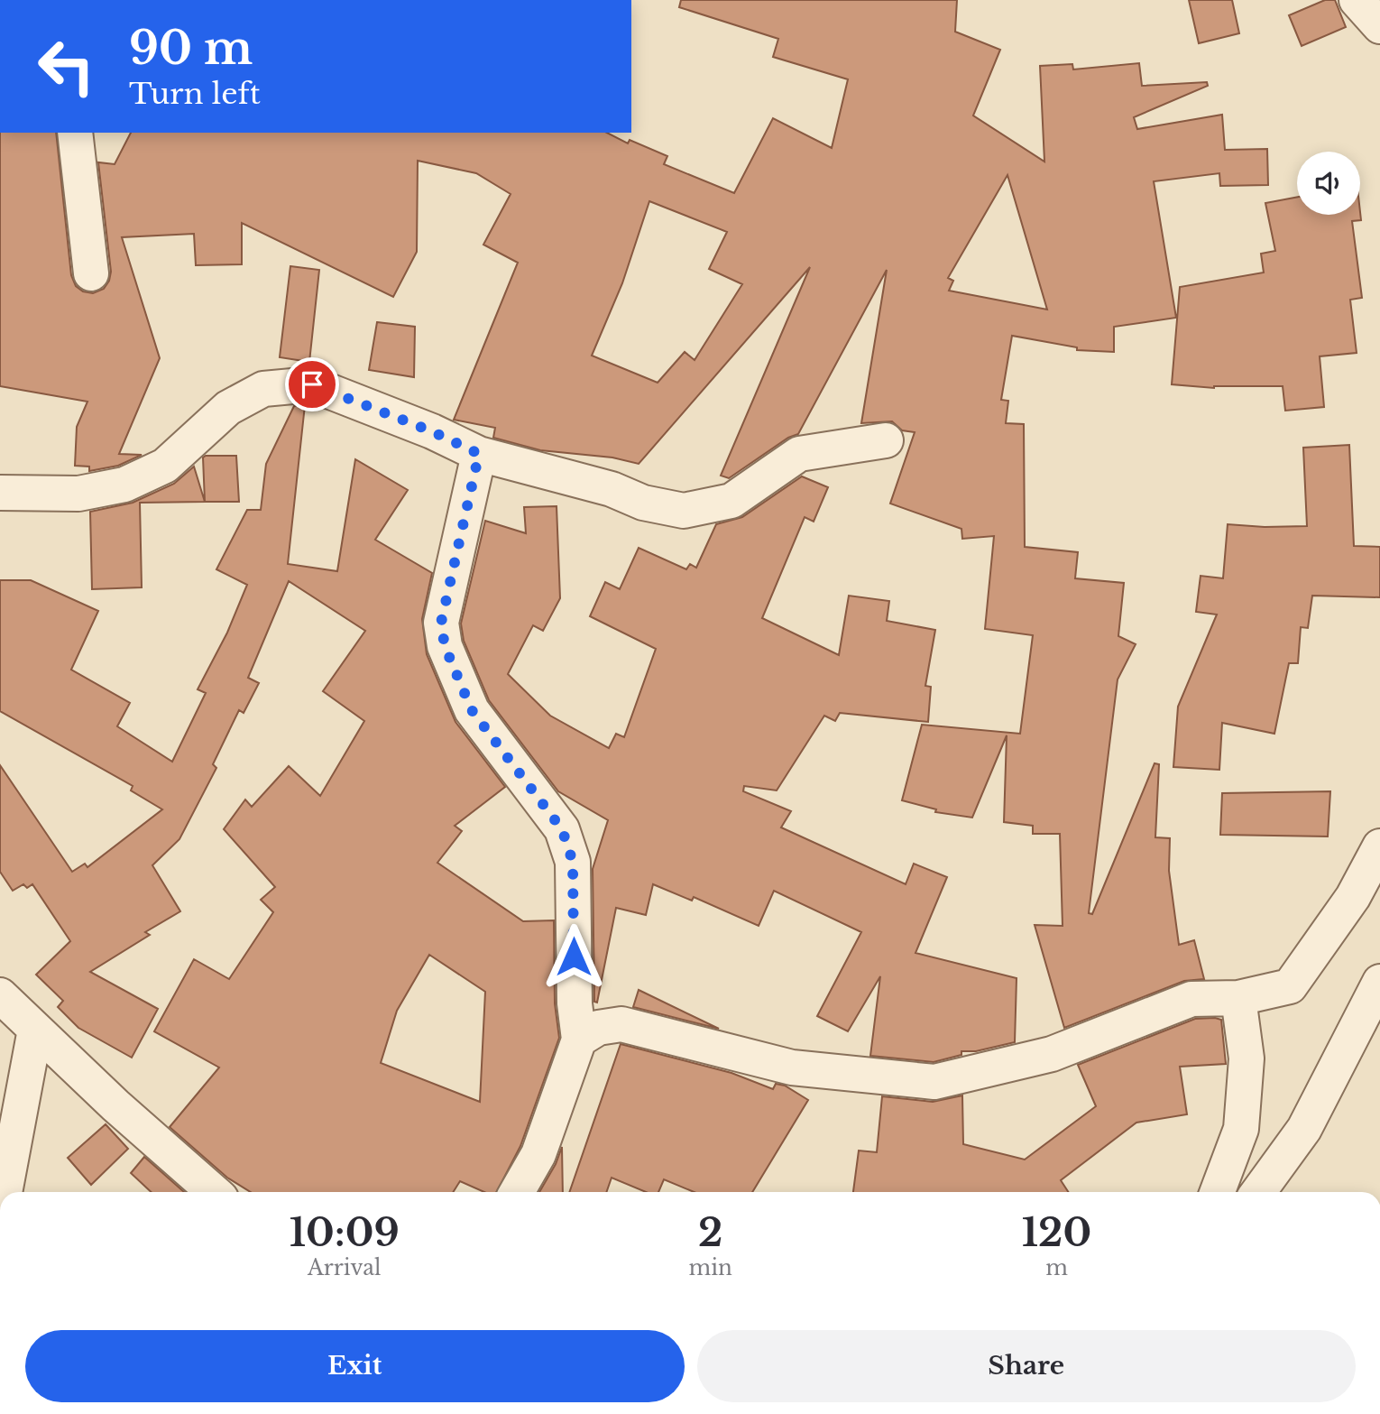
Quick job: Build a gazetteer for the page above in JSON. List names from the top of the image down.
{
  "page": {
    "turn": ["90 m", "Turn left"],
    "eta": [
      "10:09",
      "Arrival",
      "2",
      "min",
      "120",
      "m"
    ],
    "buttons": ["Exit", "Share"]
  }
}
